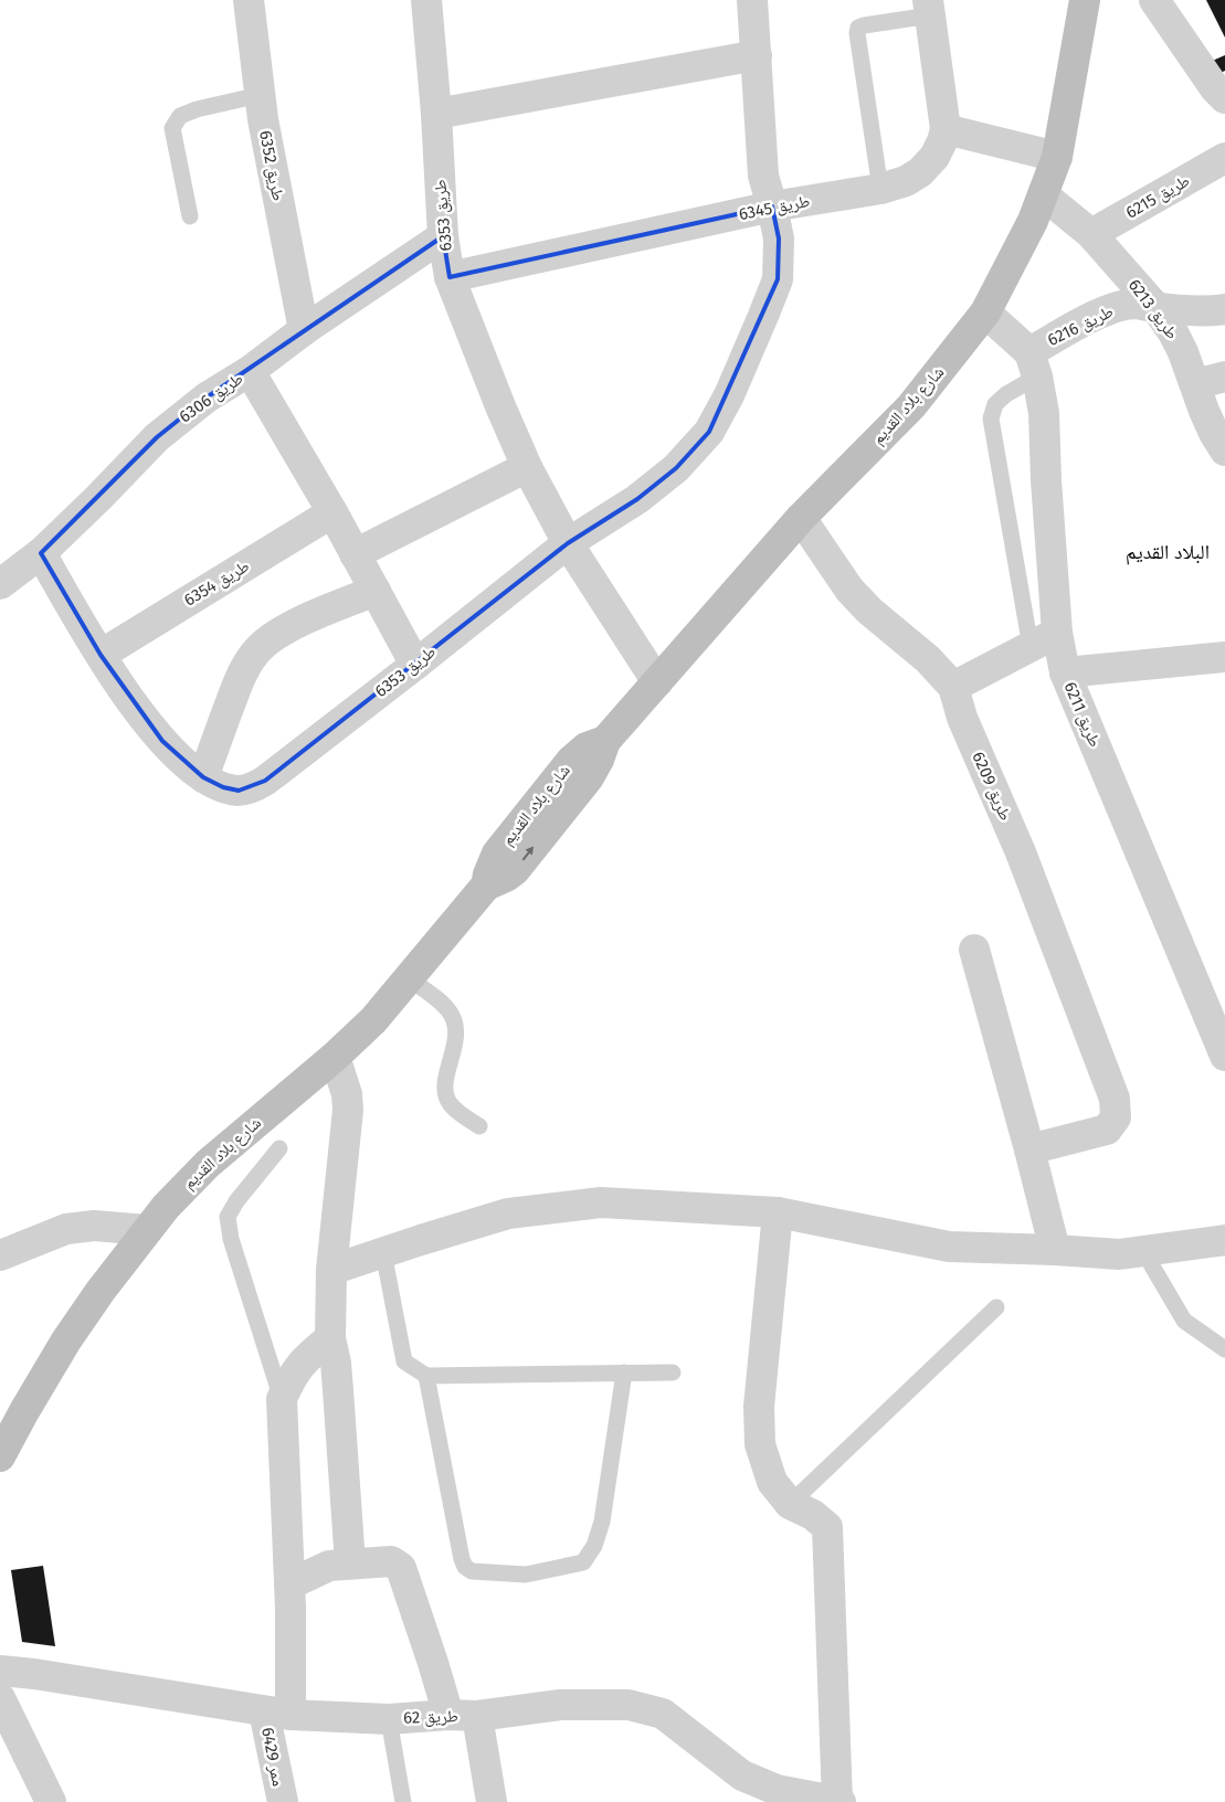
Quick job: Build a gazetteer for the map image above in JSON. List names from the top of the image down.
{
  "streets": {
    "street": [
      "طريق 6352",
      "طريق 6215",
      "طريق 6345",
      "طريق 6353",
      "طريق 6213",
      "طريق 6216",
      "طريق 6306",
      "شارع بلاد القديم",
      "طريق 6354",
      "طريق 6211",
      "طريق 6209",
      "طريق 62",
      "ممر 6429"
    ]
  },
  "crossings": [
    ["طريق 6352", "طريق 6306"],
    ["طريق 6215", "طريق 6213"],
    ["طريق 6345", "طريق 6353"],
    ["طريق 6353", "طريق 6306"],
    ["طريق 6353", "شارع بلاد القديم"],
    ["طريق 6213", "طريق 6216"],
    ["طريق 6213", "شارع بلاد القديم"],
    ["طريق 6216", "شارع بلاد القديم"],
    ["طريق 6216", "طريق 6211"],
    ["شارع بلاد القديم", "طريق 6209"],
    ["طريق 62", "ممر 6429"]
  ],
  "districts": ["البلاد القديم"]
}
